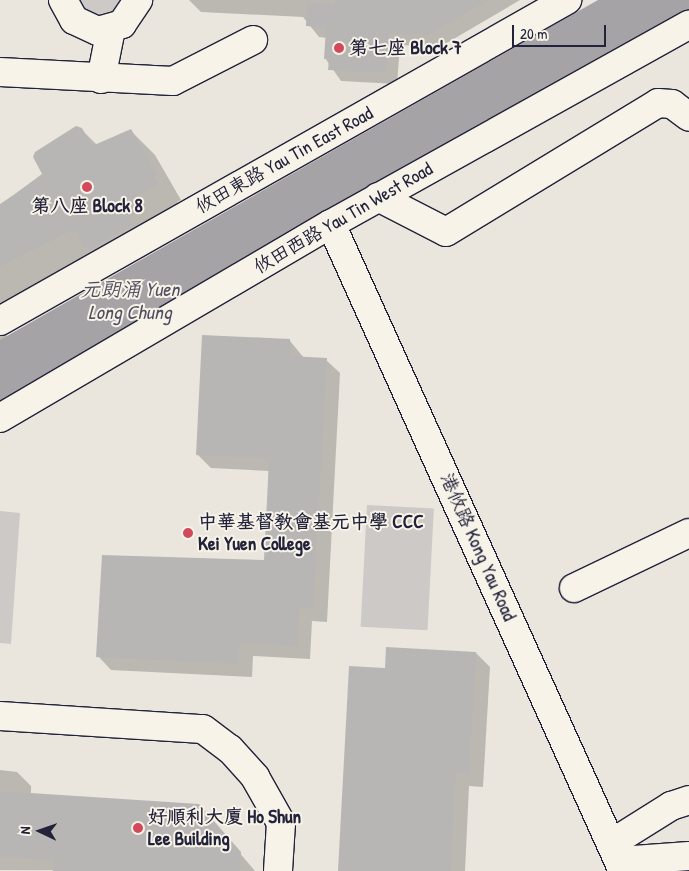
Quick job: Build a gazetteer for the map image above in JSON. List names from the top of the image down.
{
  "streets": {
    "street": ["攸田東路 Yau Tin East Road", "攸田西路 Yau Tin West Road", "港攸路 Kong Yau Road"]
  },
  "crossings": [
    ["攸田西路 Yau Tin West Road", "港攸路 Kong Yau Road"]
  ],
  "water": ["元朗涌 Yuen Long Chung"],
  "places": [
    "第七座 Block 7",
    "第八座 Block 8",
    "中華基督教會基元中學 CCC Kei Yuen College",
    "好順利大廈 Ho Shun Lee Building"
  ],
  "scale_bar": "20 m",
  "north": "left"
}
